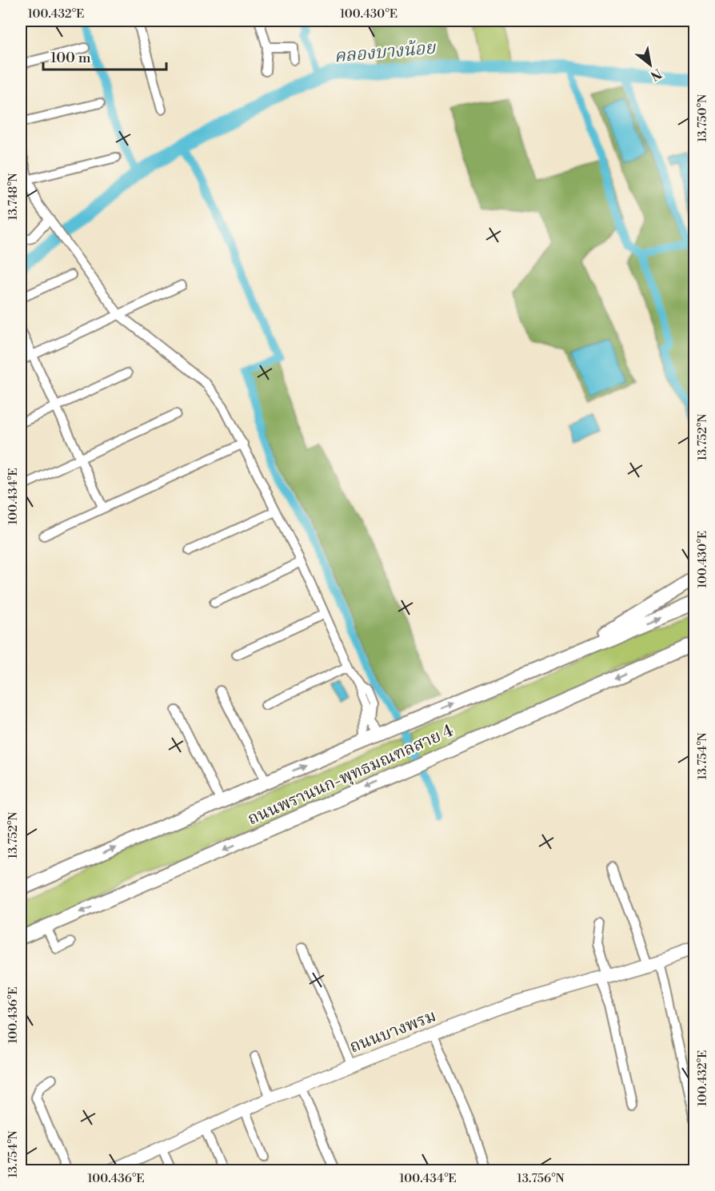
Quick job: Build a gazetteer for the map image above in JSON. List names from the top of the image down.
{
  "streets": {
    "main road": ["ถนนพรานนก-พุทธมณฑลสาย 4"],
    "street": ["ถนนบางพรม"]
  },
  "water": ["คลองบางน้อย"],
  "scale_bar": "100 m",
  "north": "bottom right",
  "coordinates": [
    "100.432°E",
    "100.430°E",
    "13.750°N",
    "13.748°N",
    "13.752°N",
    "100.434°E",
    "13.754°N",
    "100.436°E",
    "13.756°N"
  ]
}
